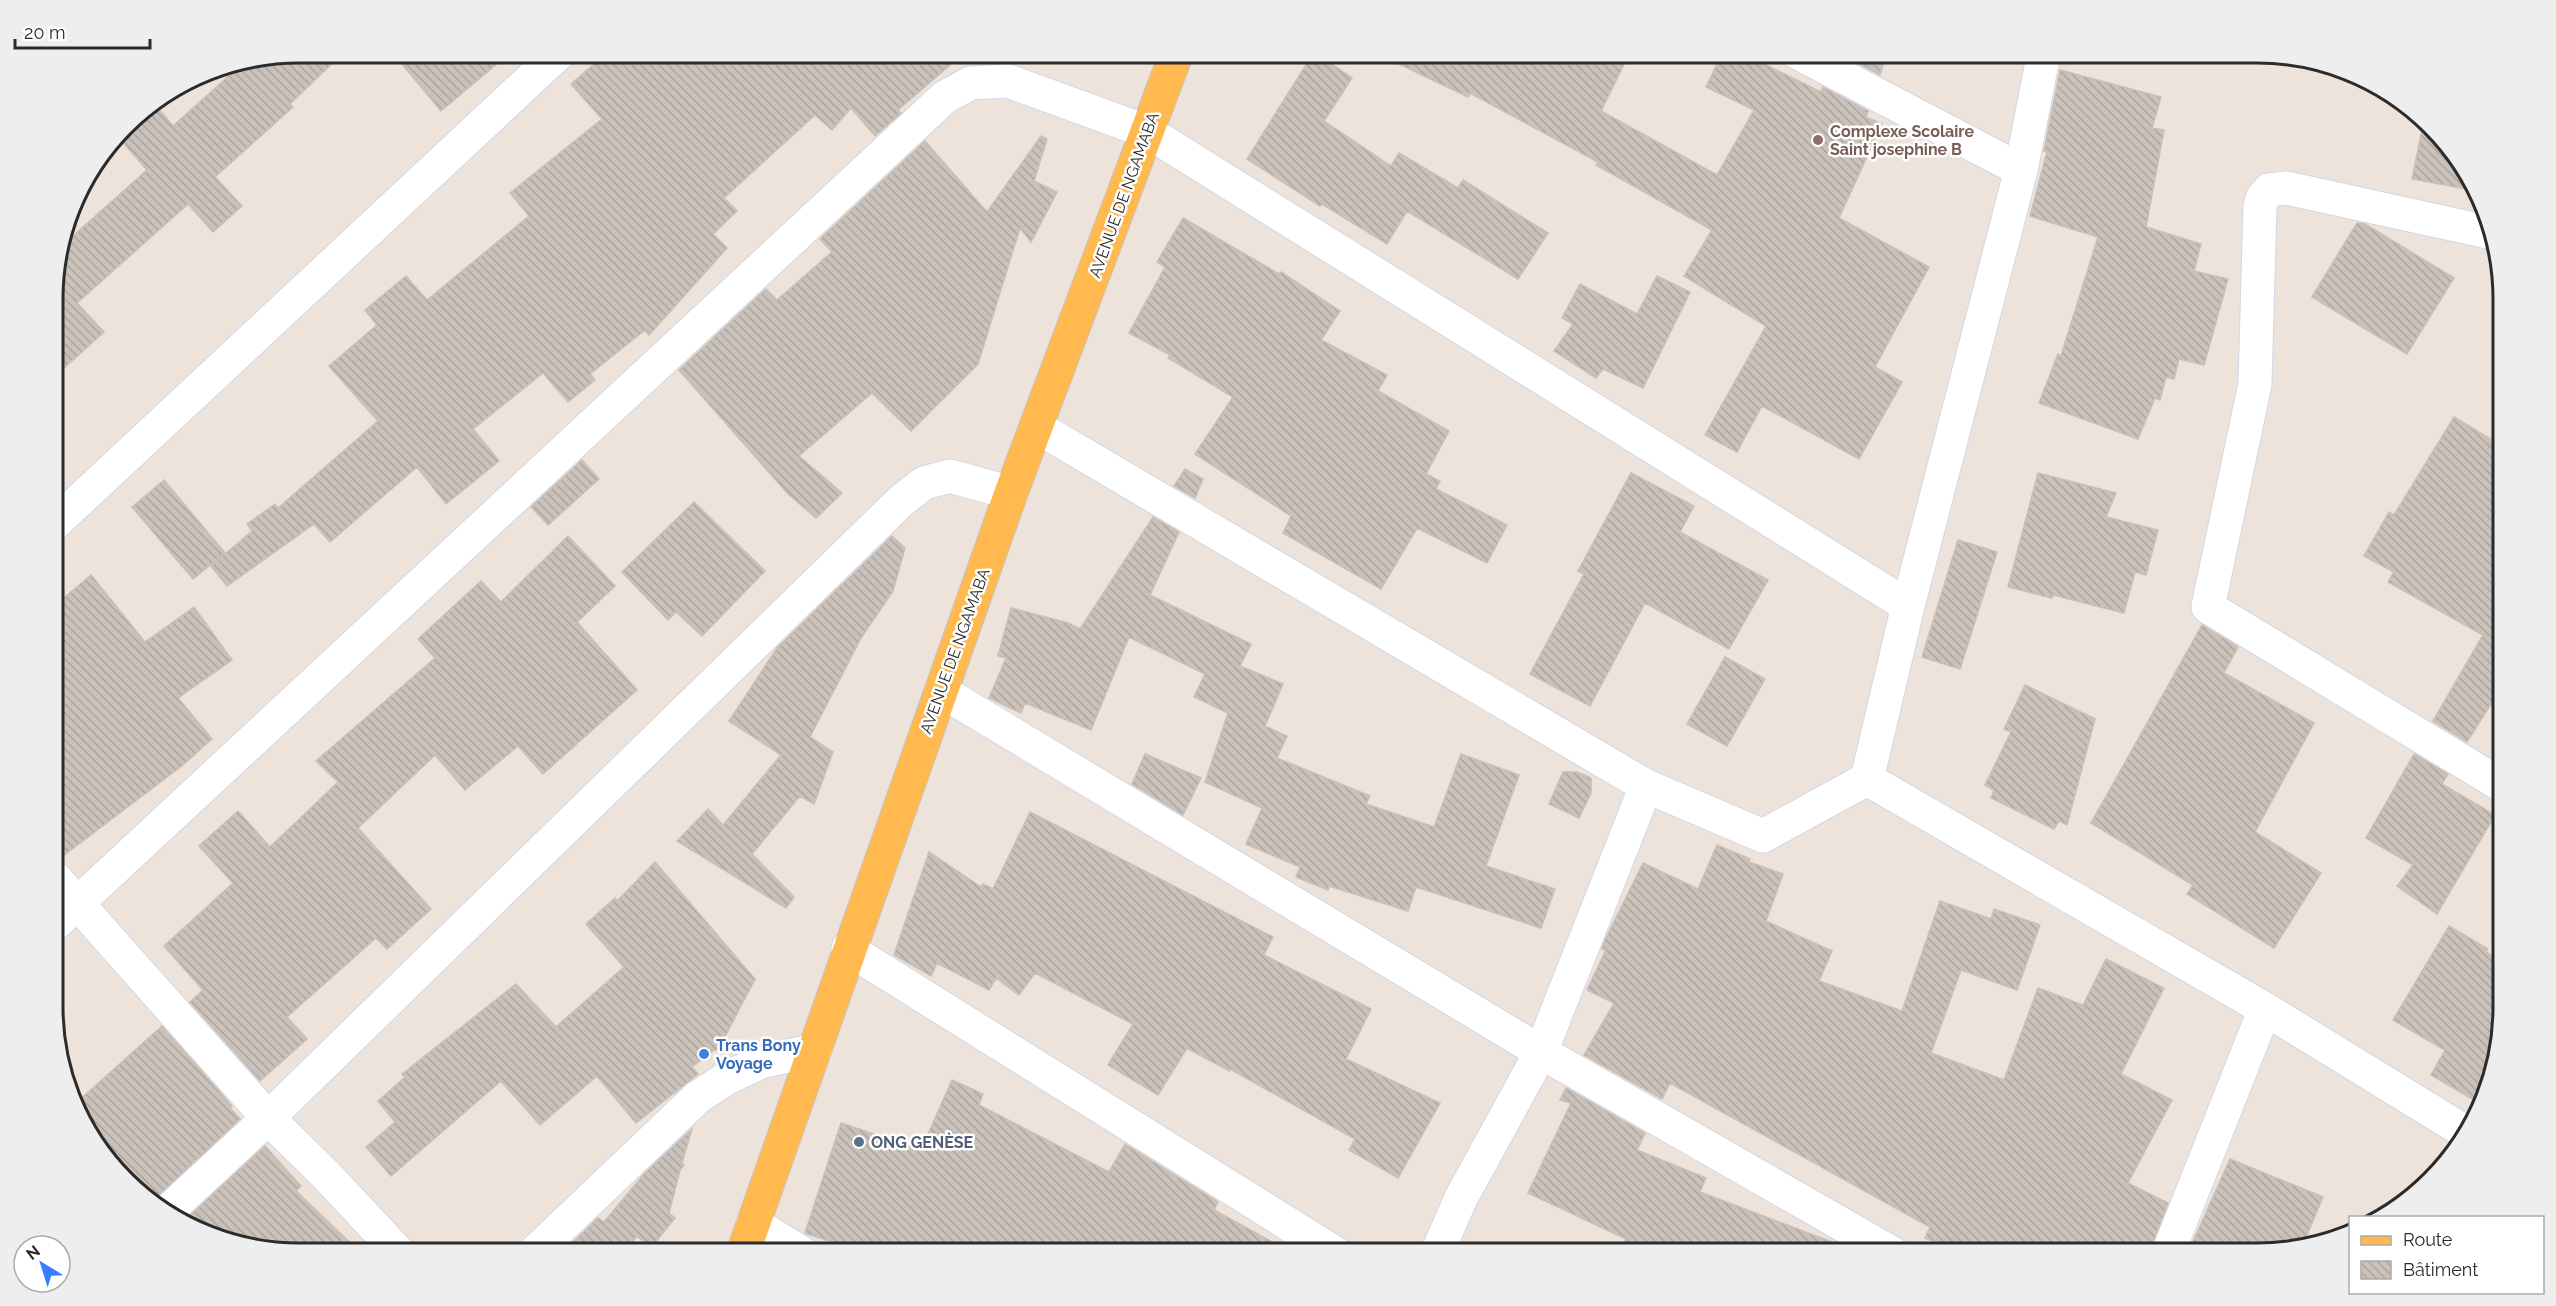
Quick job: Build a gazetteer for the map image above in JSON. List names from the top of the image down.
{
  "streets": {
    "main road": ["AVENUE DE NGAMABA"]
  },
  "places": ["Complexe Scolaire Saint josephine B", "Trans Bony Voyage", "ONG GENÈSE"],
  "legend": ["Route", "Bâtiment"],
  "scale_bar": "20 m",
  "north": "top left"
}
